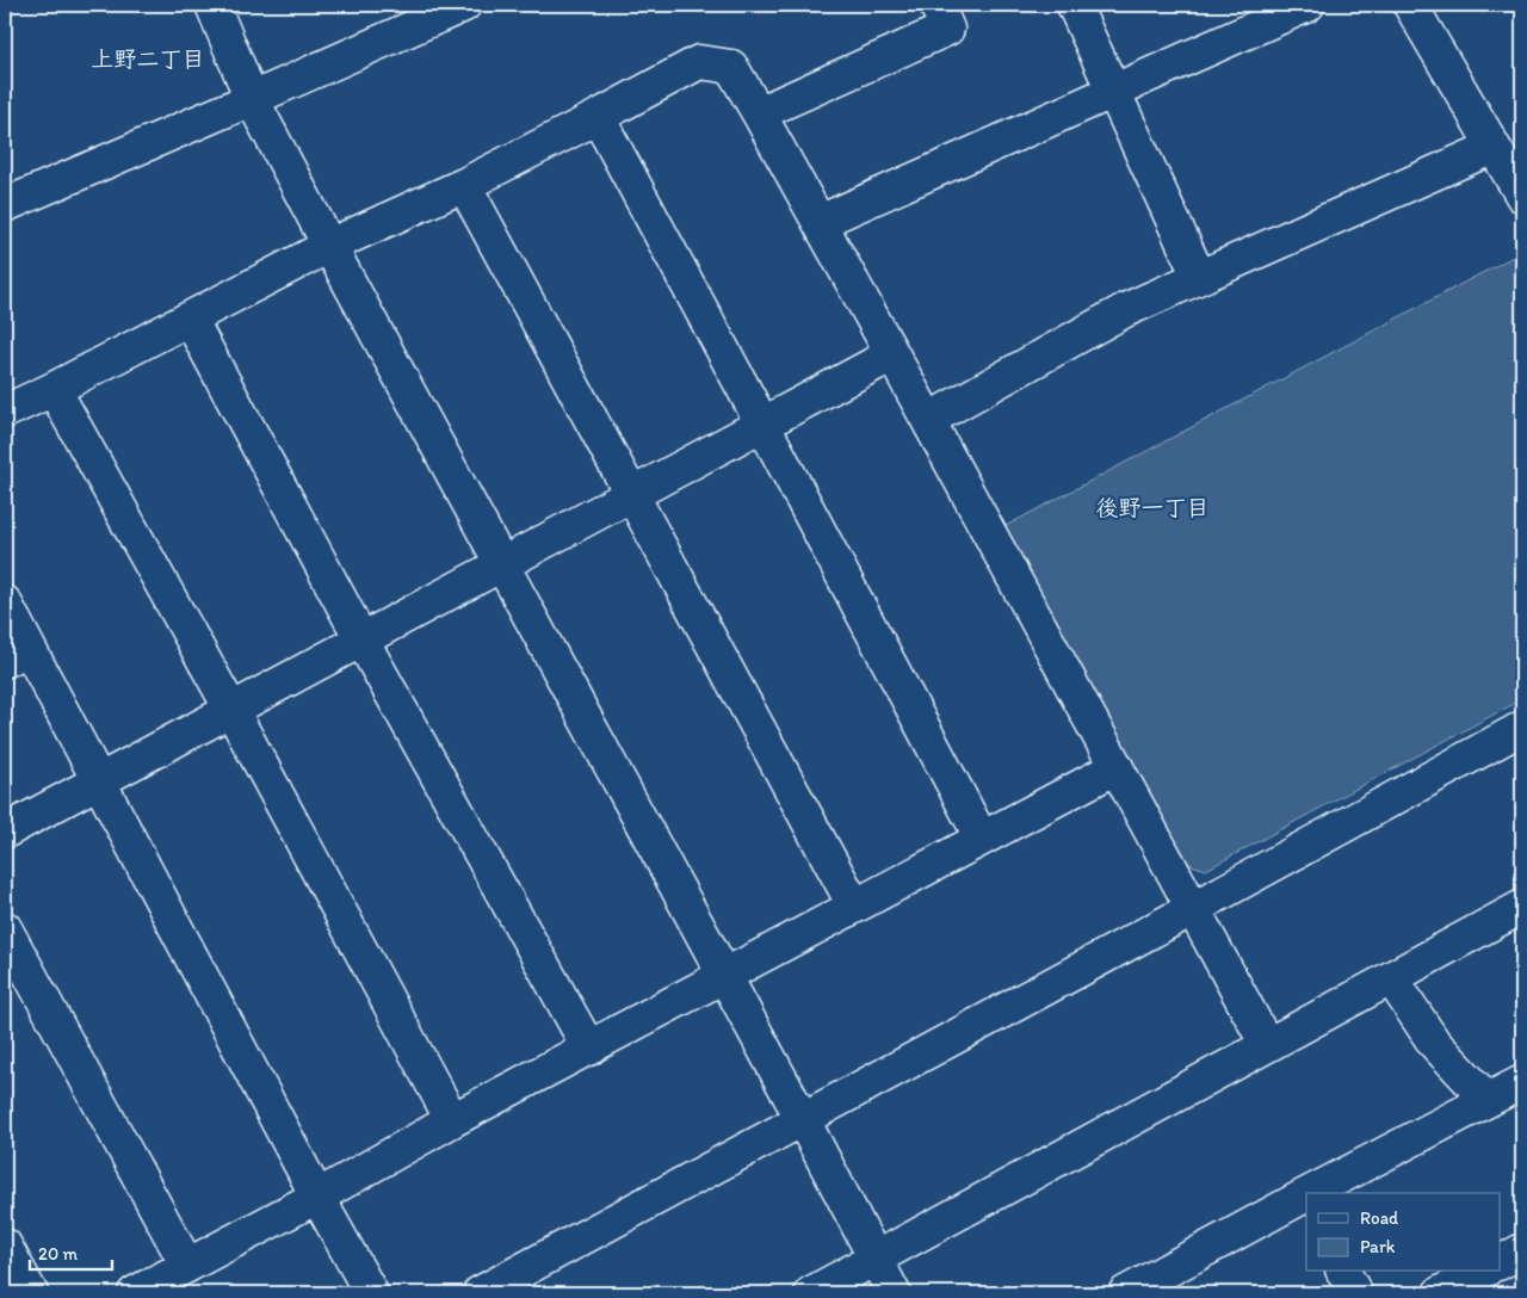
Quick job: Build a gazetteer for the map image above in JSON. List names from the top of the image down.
{
  "districts": ["上野二丁目", "後野一丁目"],
  "legend": ["Road", "Park"],
  "scale_bar": "20 m"
}
